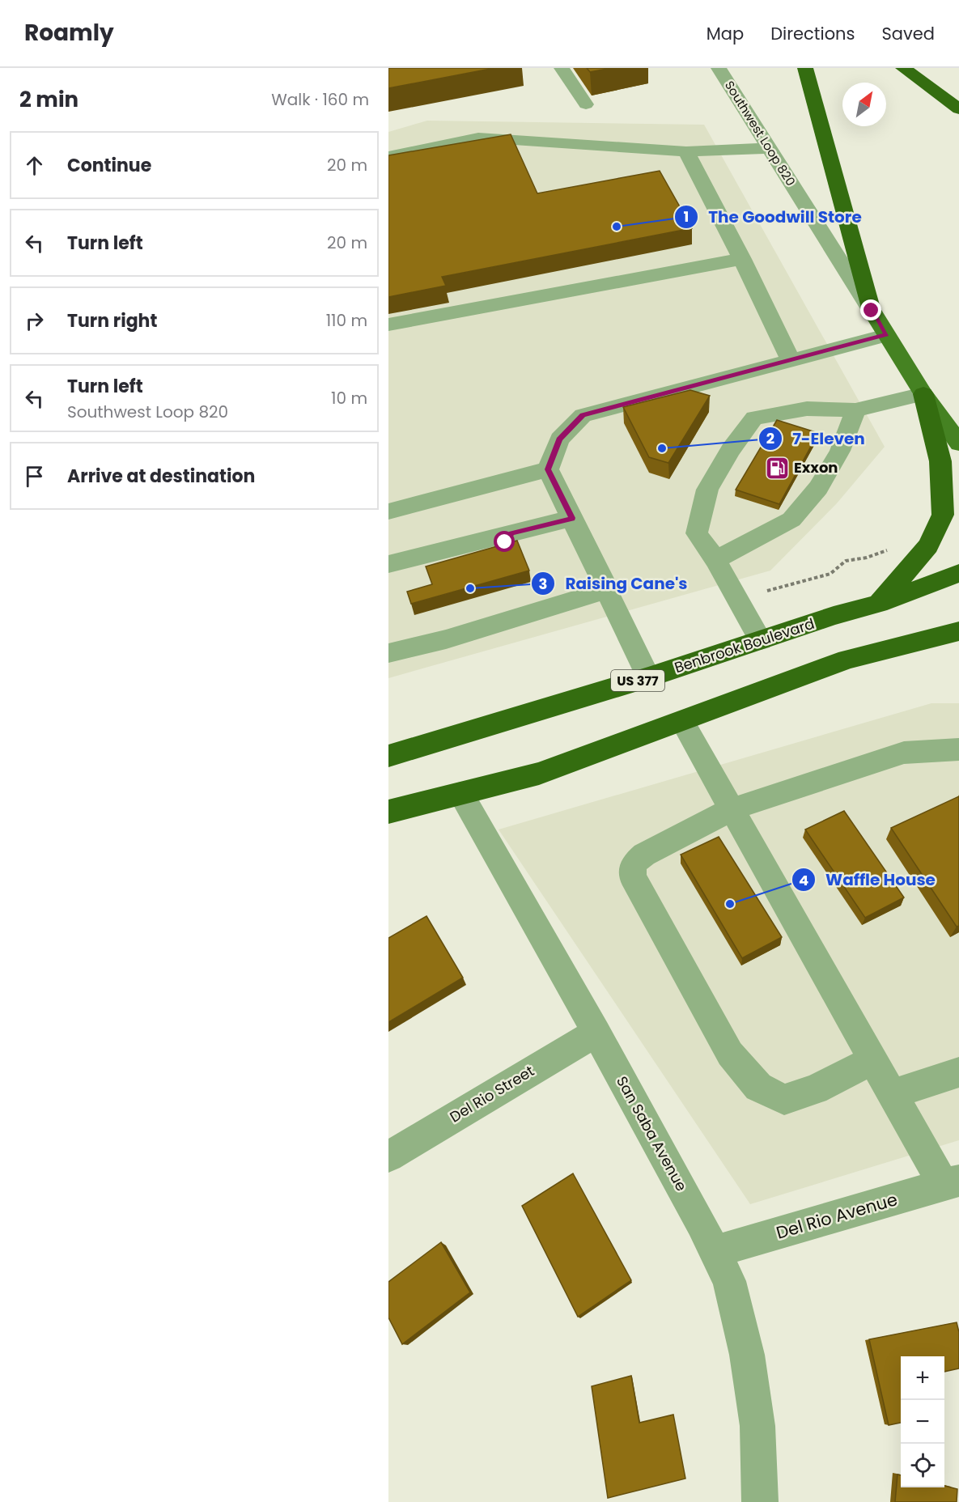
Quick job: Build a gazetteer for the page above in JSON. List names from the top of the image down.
{
  "streets": {
    "highway": ["Benbrook Boulevard", "US 377"],
    "main road": ["Southwest Loop 820"],
    "street": ["Del Rio Street", "San Saba Avenue", "Del Rio Avenue"]
  },
  "crossings": [
    ["Del Rio Street", "San Saba Avenue"],
    ["San Saba Avenue", "Del Rio Avenue"]
  ],
  "places": {
    "other": [
      "The Goodwill Store",
      "7-Eleven",
      "Raising Cane's",
      "Waffle House"
    ],
    "fuel station": ["Exxon"]
  },
  "north": "top right",
  "page": {
    "header": "Roamly",
    "nav": ["Map", "Directions", "Saved"],
    "heading": ["2 min", "Walk · 160 m"],
    "list": [
      ["Continue", "20 m"],
      ["Turn left", "20 m"],
      ["Turn right", "110 m"],
      ["Turn left", "Southwest Loop 820", "10 m"],
      "Arrive at destination"
    ],
    "map_buttons": ["+", "−"]
  }
}
